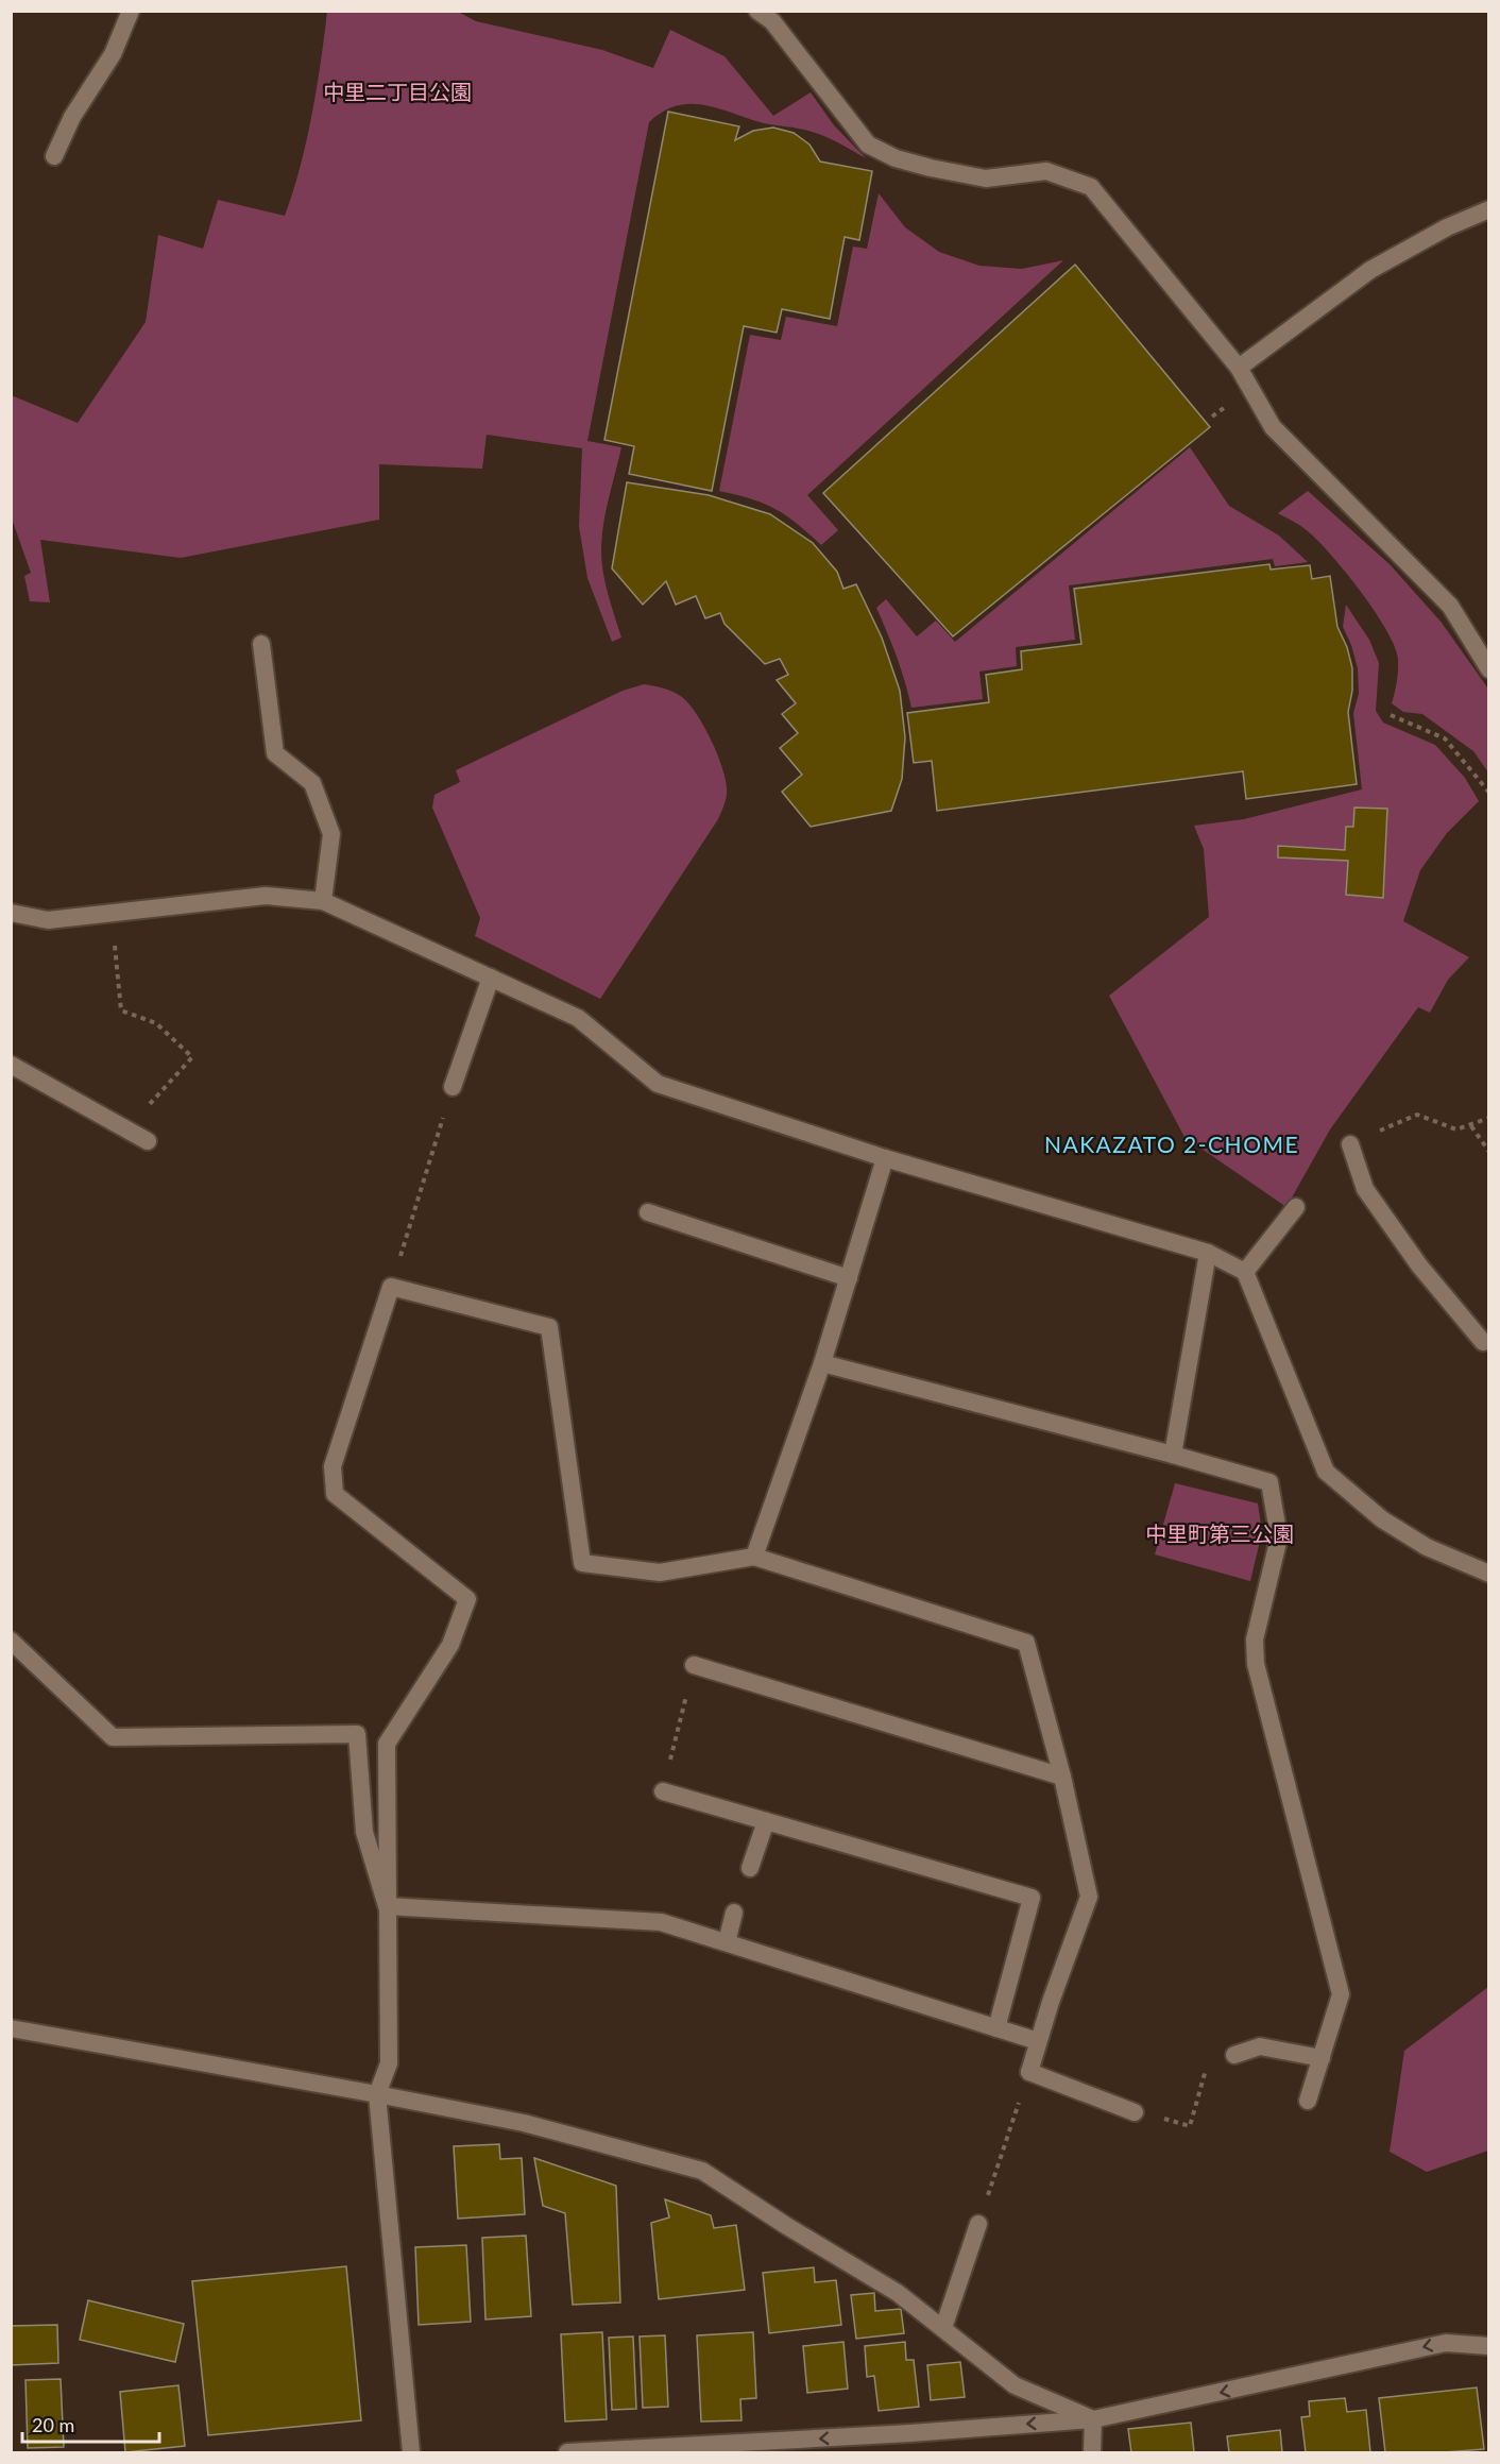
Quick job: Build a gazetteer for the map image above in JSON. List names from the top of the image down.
{
  "districts": ["NAKAZATO 2-CHOME"],
  "parks": ["中里二丁目公園", "中里町第三公園"],
  "scale_bar": "20 m"
}
